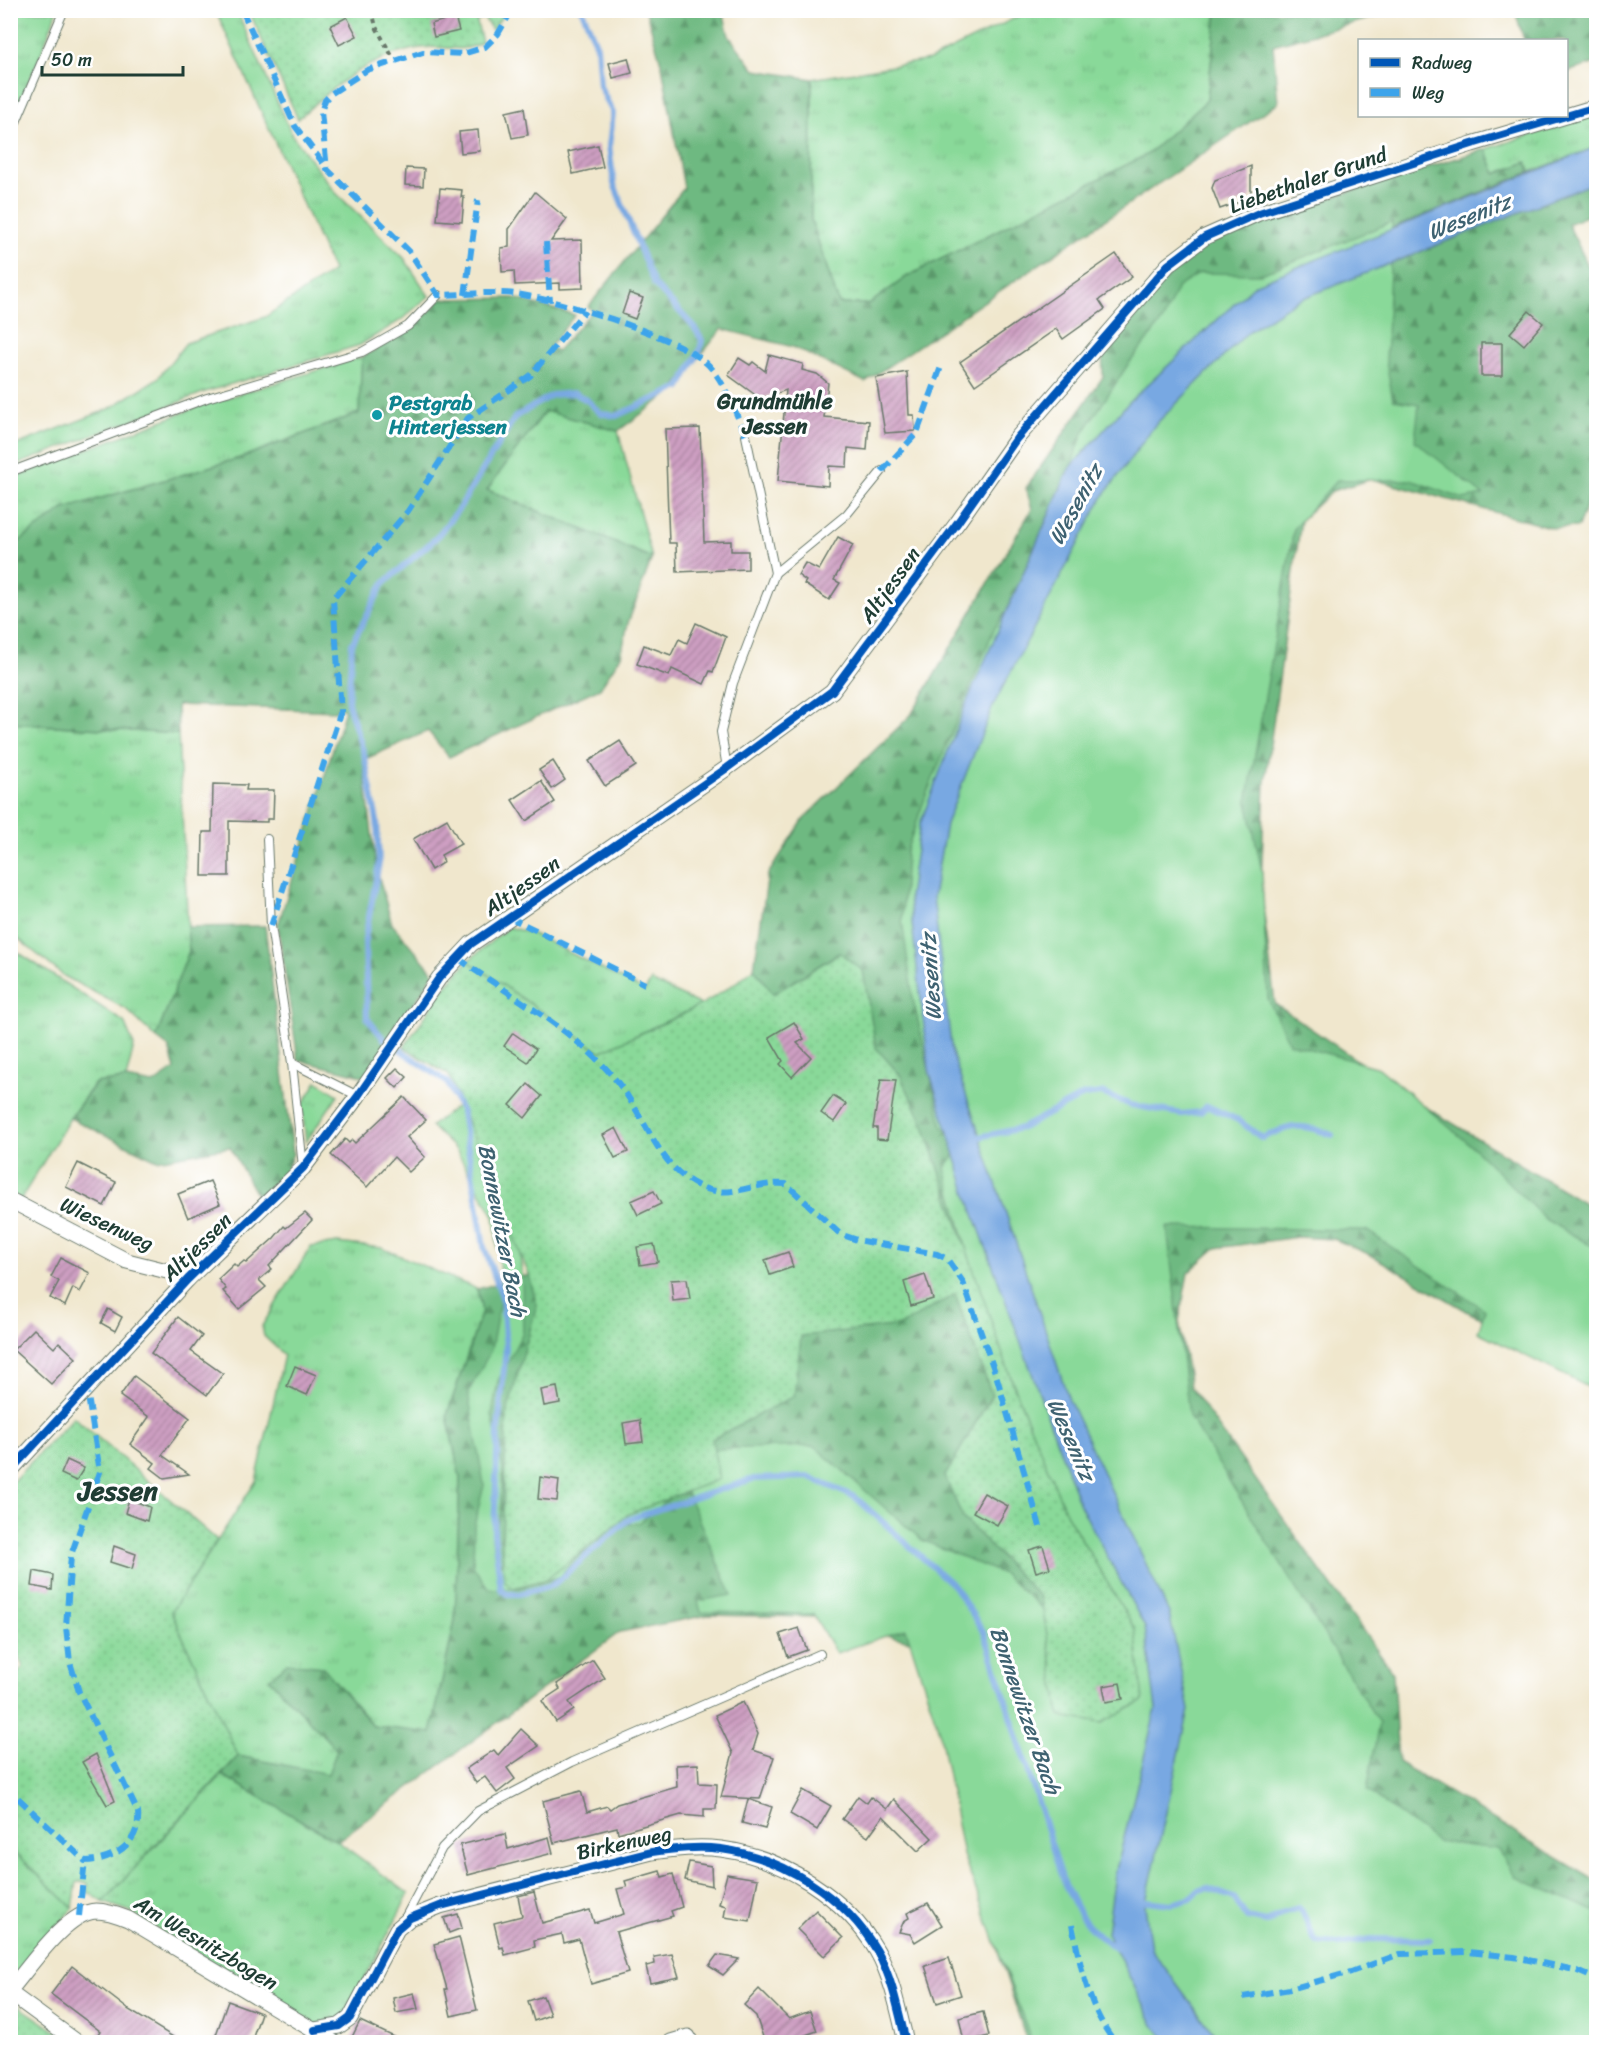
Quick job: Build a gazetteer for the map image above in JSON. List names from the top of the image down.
{
  "streets": {
    "street": [
      "Liebethaler Grund",
      "Altjessen",
      "Wiesenweg",
      "Birkenweg",
      "Am Wesnitzbogen"
    ]
  },
  "crossings": [
    ["Liebethaler Grund", "Altjessen"],
    ["Altjessen", "Wiesenweg"]
  ],
  "districts": ["Grundmühle Jessen", "Jessen"],
  "water": ["Wesenitz", "Bonnewitzer Bach"],
  "places": ["Pestgrab Hinterjessen"],
  "legend": ["Radweg", "Weg"],
  "scale_bar": "50 m"
}
